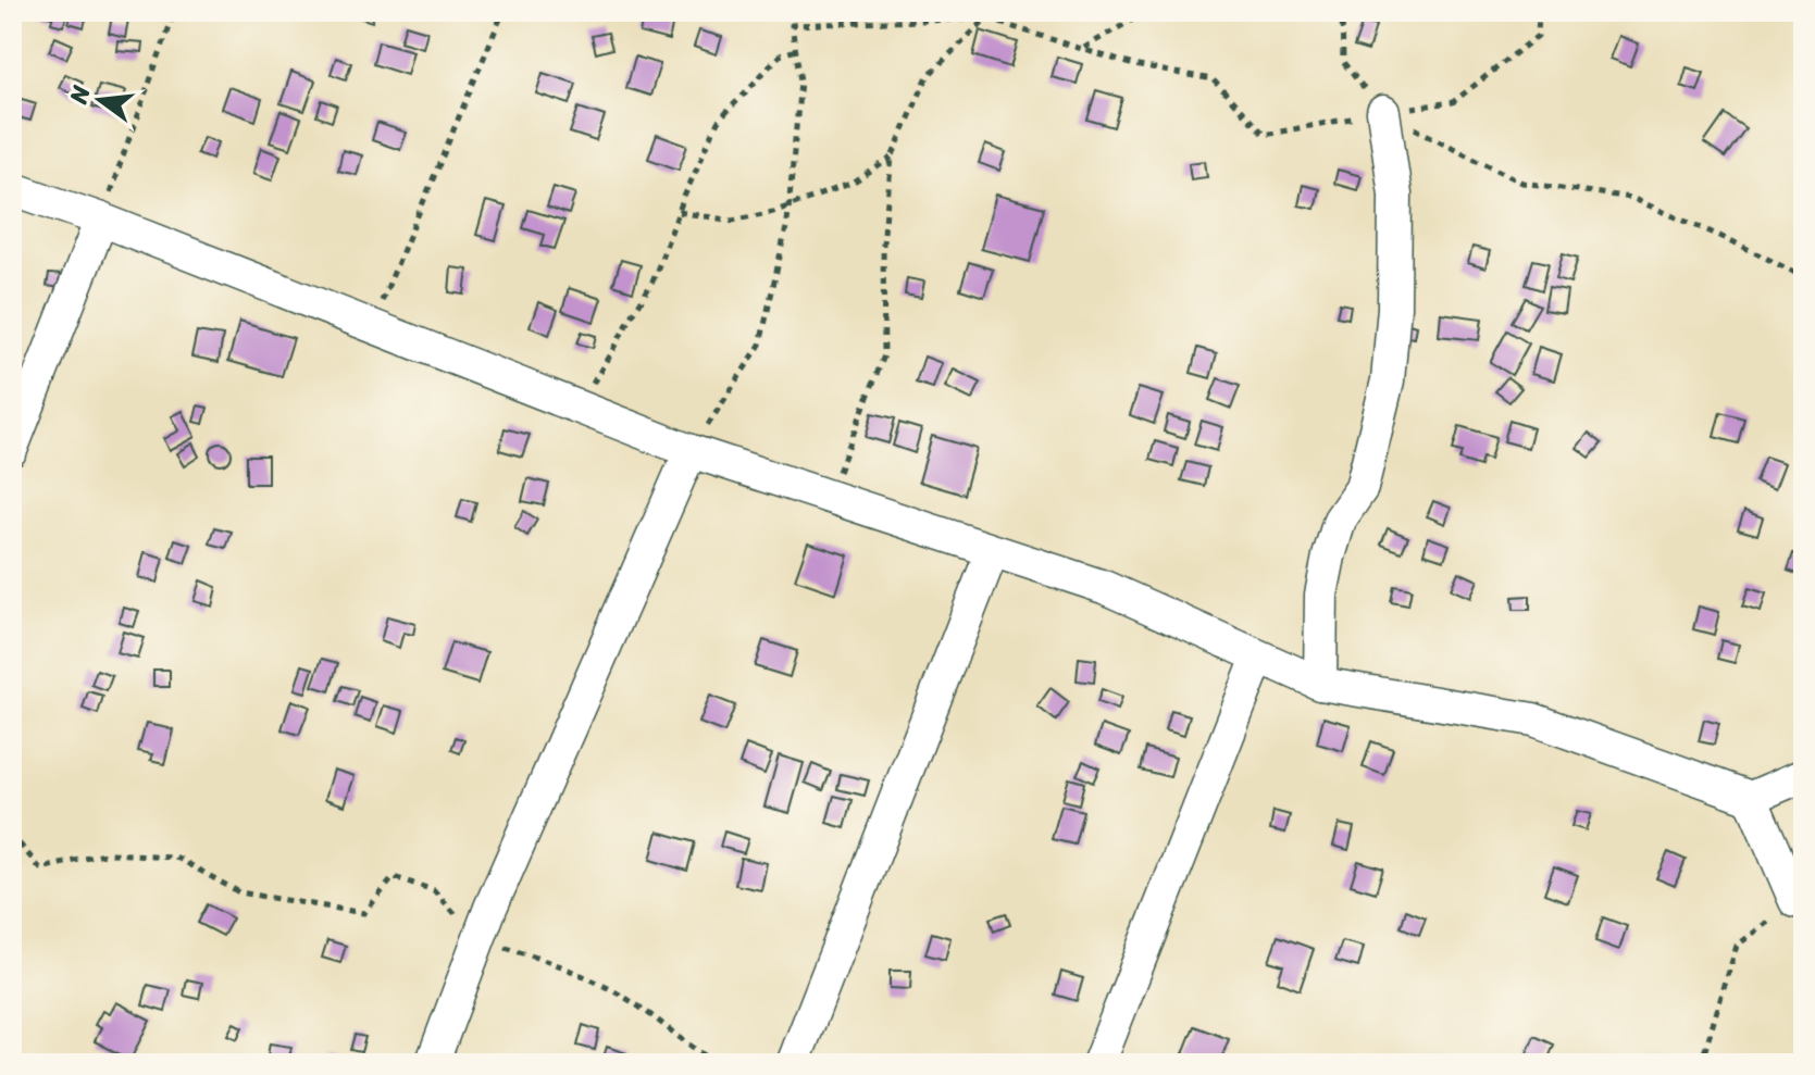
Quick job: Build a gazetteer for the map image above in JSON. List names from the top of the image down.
{
  "north": "left"
}
